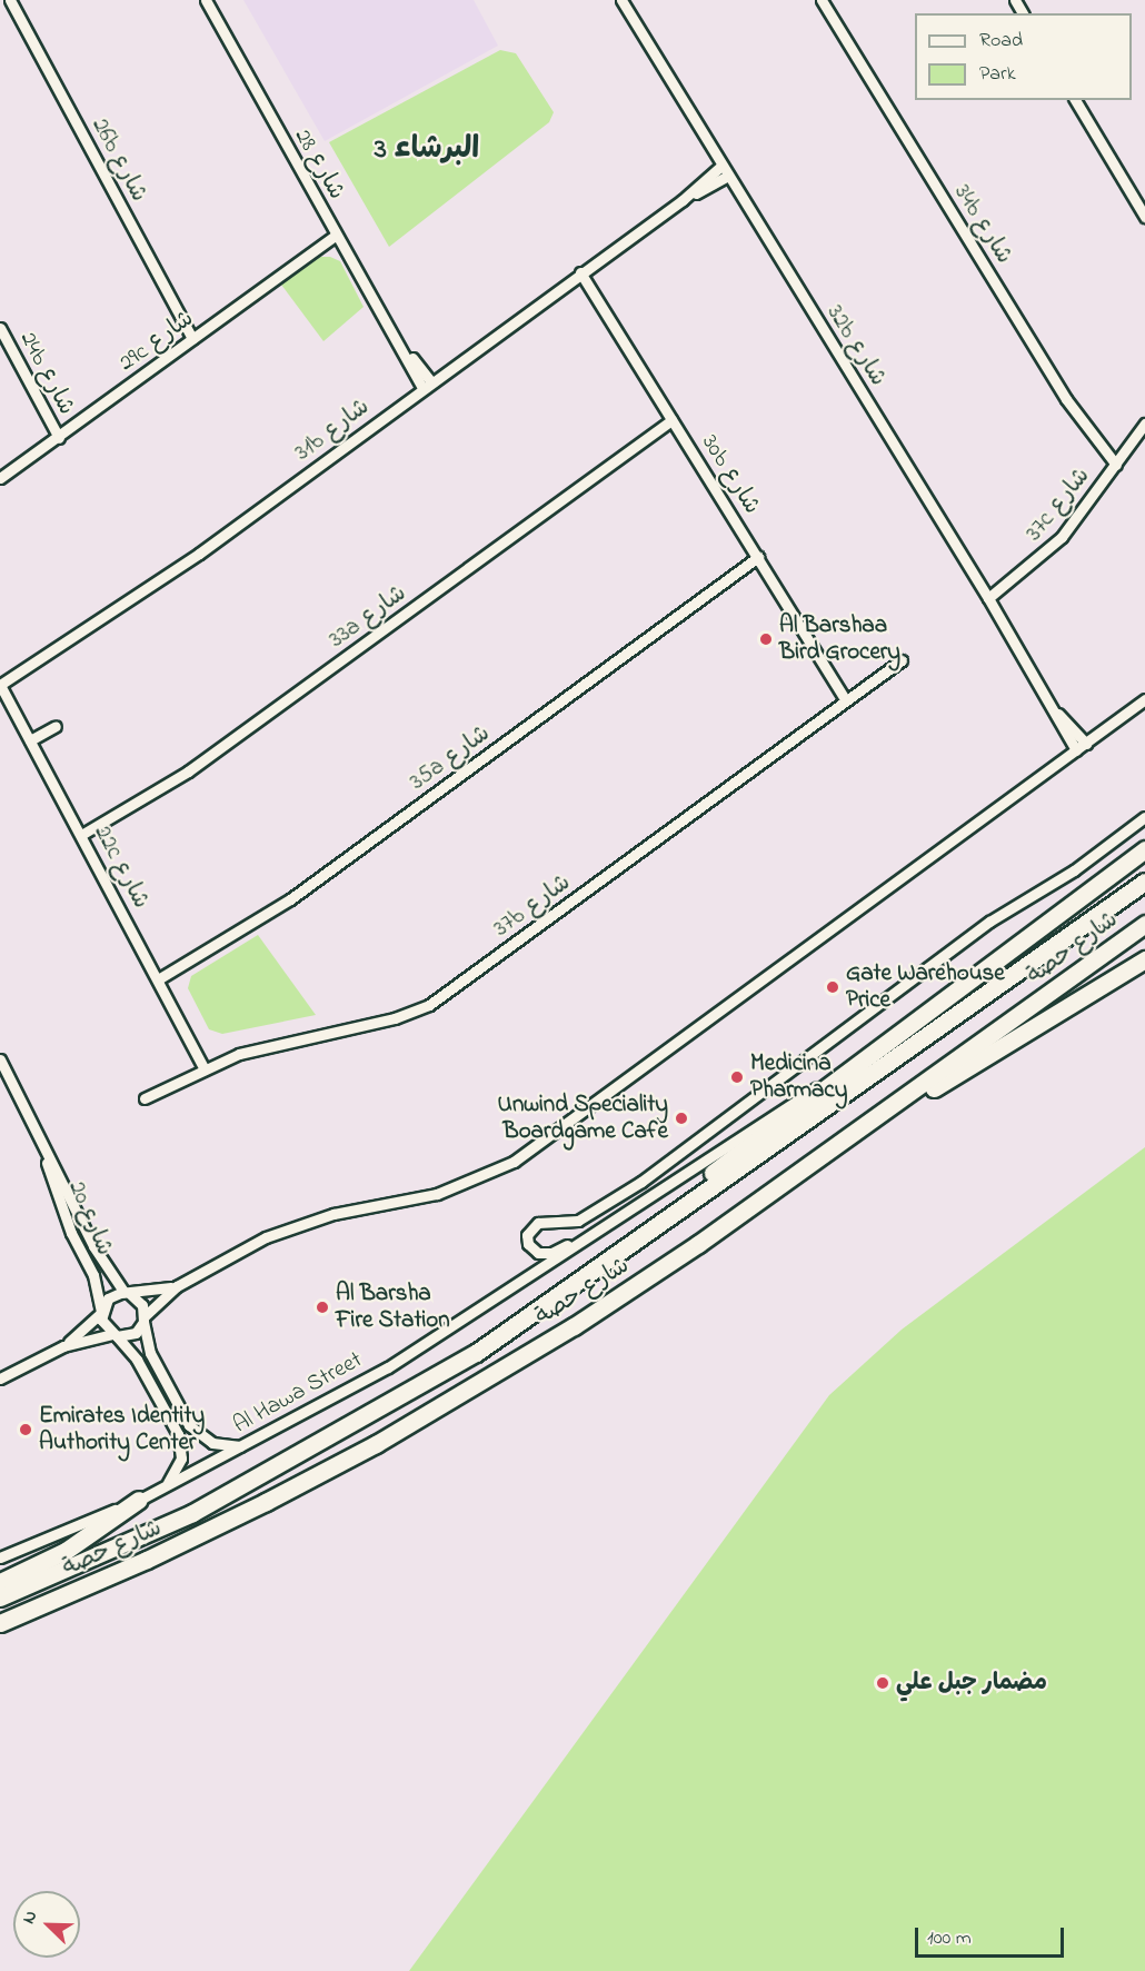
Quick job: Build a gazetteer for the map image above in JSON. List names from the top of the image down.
{
  "streets": {
    "main road": ["شارع حصة"],
    "street": [
      "26b شارع",
      "شارع 28",
      "34b شارع",
      "29c شارع",
      "32b شارع",
      "24b شارع",
      "31b شارع",
      "30b شارع",
      "37c شارع",
      "33a شارع",
      "35a شارع",
      "22c شارع",
      "37b شارع",
      "شارع 20",
      "Al Hawa Street"
    ]
  },
  "crossings": [
    ["26b شارع", "29c شارع"],
    ["شارع 28", "29c شارع"],
    ["شارع 28", "31b شارع"],
    ["34b شارع", "37c شارع"],
    ["29c شارع", "24b شارع"],
    ["32b شارع", "31b شارع"],
    ["32b شارع", "37c شارع"],
    ["31b شارع", "30b شارع"],
    ["31b شارع", "22c شارع"],
    ["30b شارع", "33a شارع"],
    ["30b شارع", "35a شارع"],
    ["30b شارع", "37b شارع"],
    ["33a شارع", "22c شارع"],
    ["35a شارع", "22c شارع"],
    ["22c شارع", "37b شارع"],
    ["شارع حصة", "Al Hawa Street"]
  ],
  "districts": ["البرشاء 3"],
  "places": [
    "Al Barshaa Bird Grocery",
    "Gate Warehouse Price",
    "Medicina Pharmacy",
    "Unwind Speciality Boardgame Cafe",
    "Al Barsha Fire Station",
    "Emirates Identity Authority Center",
    "مضمار جبل علي"
  ],
  "legend": ["Road", "Park"],
  "scale_bar": "100 m",
  "north": "top left"
}
